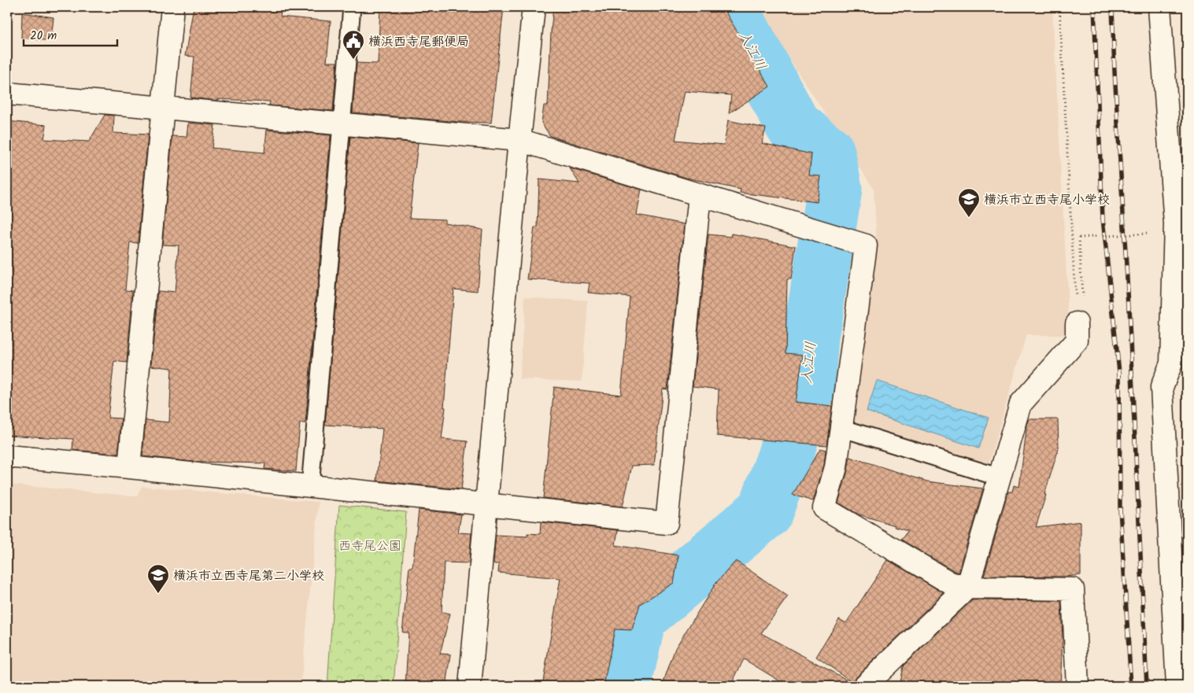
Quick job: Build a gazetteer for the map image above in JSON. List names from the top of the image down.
{
  "water": ["入江川"],
  "parks": ["西寺尾公園"],
  "places": {
    "public building": ["横浜西寺尾郵便局"],
    "school or university": ["横浜市立西寺尾小学校", "横浜市立西寺尾第二小学校"]
  },
  "scale_bar": "20 m"
}
